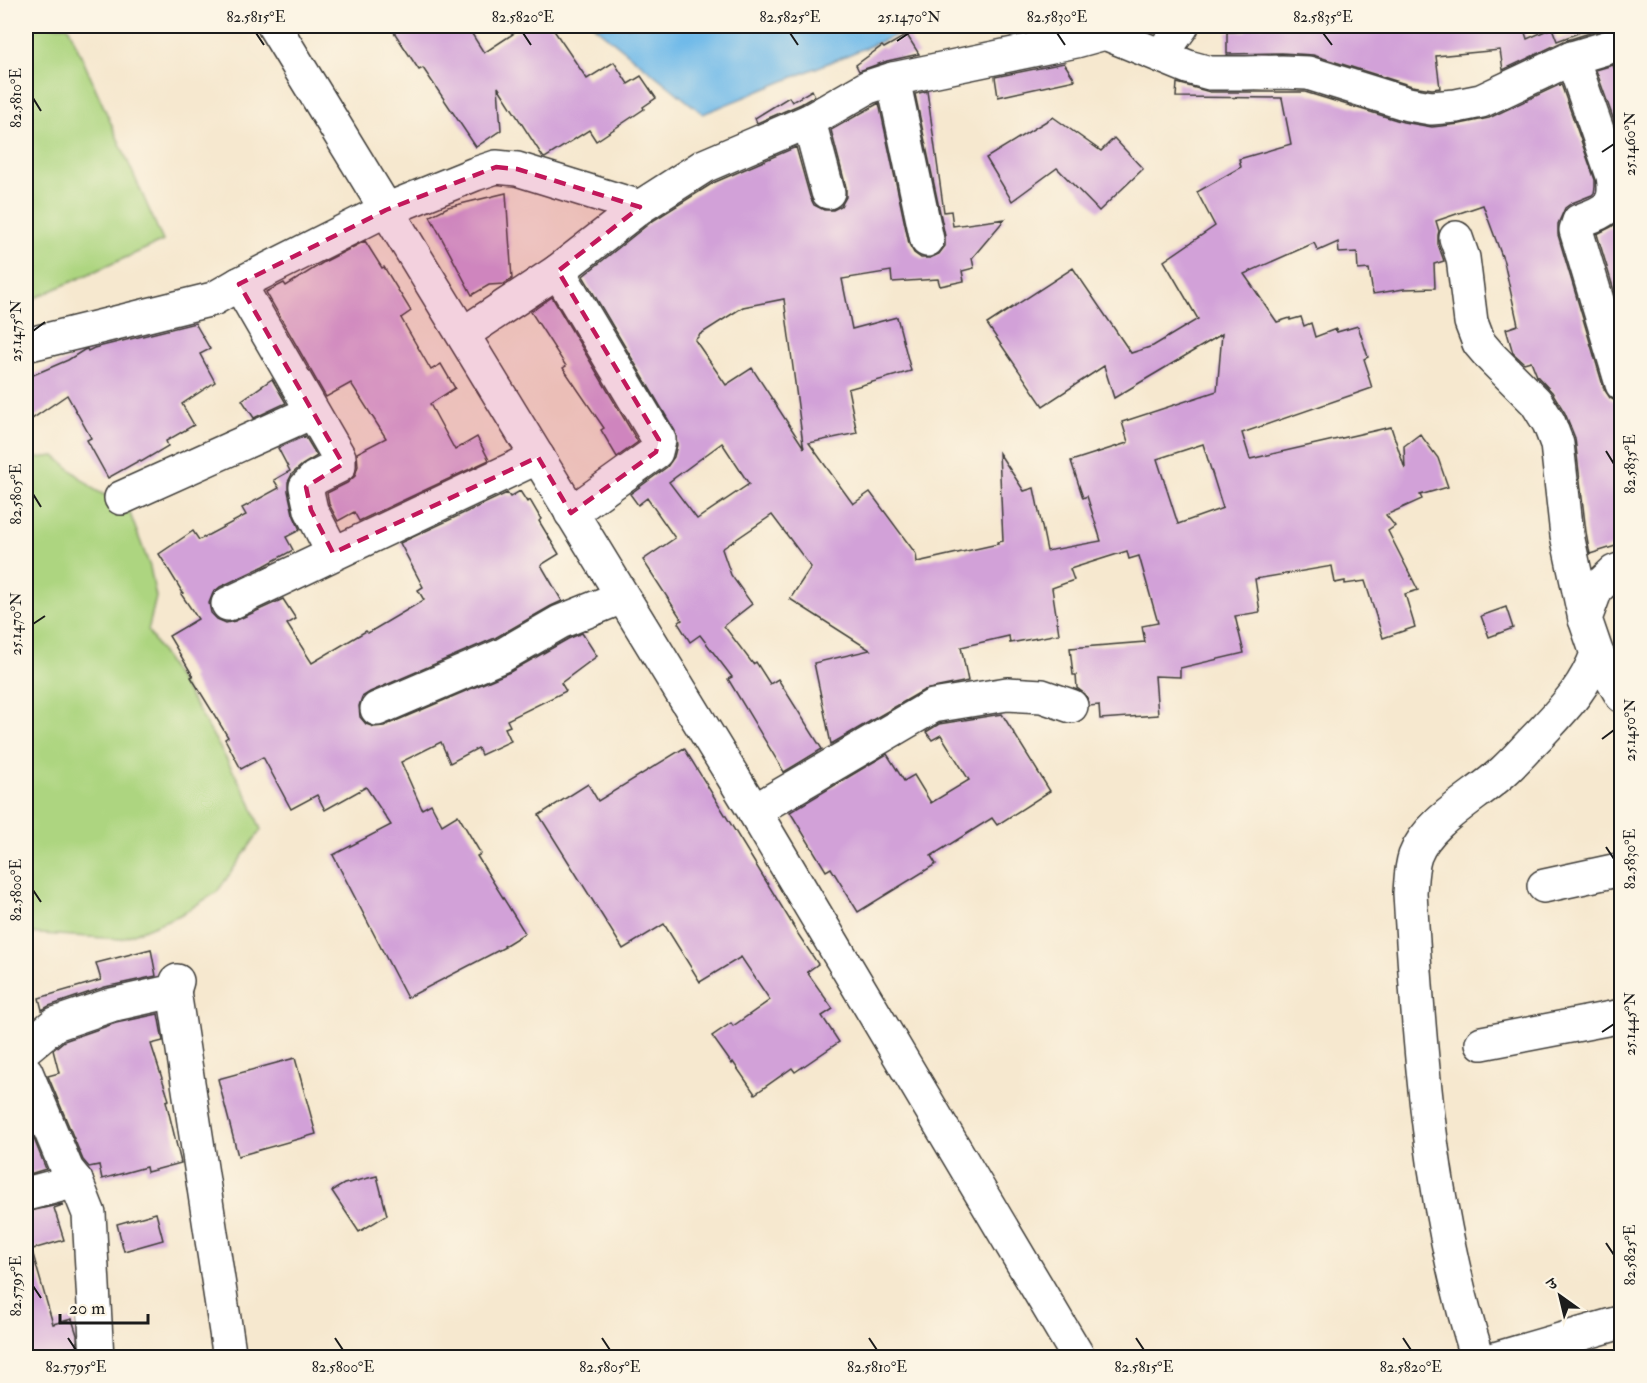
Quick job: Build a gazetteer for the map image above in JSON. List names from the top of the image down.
{
  "scale_bar": "20 m",
  "north": "top left",
  "coordinates": [
    "82.5815°E",
    "82.5820°E",
    "82.5825°E",
    "25.1470°N",
    "82.5830°E",
    "82.5835°E",
    "82.5810°E",
    "25.1460°N",
    "25.1475°N",
    "82.5805°E",
    "25.1450°N",
    "82.5800°E",
    "25.1445°N",
    "82.5795°E"
  ]
}
